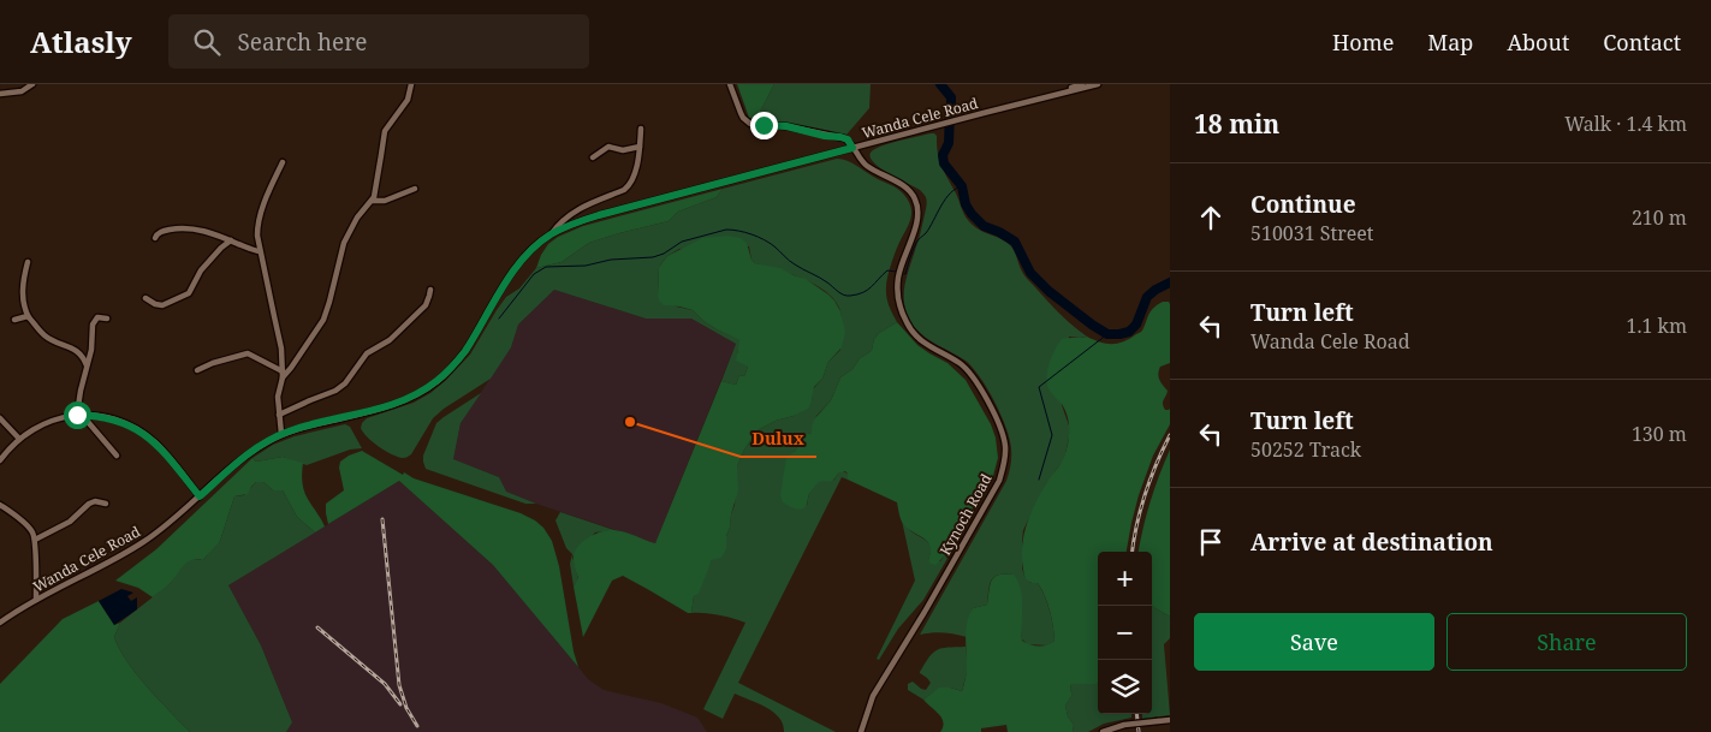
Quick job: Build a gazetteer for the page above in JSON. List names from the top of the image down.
{
  "streets": {
    "street": ["Wanda Cele Road", "Kynoch Road"]
  },
  "crossings": [
    ["Wanda Cele Road", "Kynoch Road"]
  ],
  "places": ["Dulux"],
  "page": {
    "header": "Atlasly",
    "search": "Search here",
    "nav": [
      "Home",
      "Map",
      "About",
      "Contact"
    ],
    "heading": ["18 min", "Walk · 1.4 km"],
    "list": [
      ["Continue", "510031 Street", "210 m"],
      ["Turn left", "Wanda Cele Road", "1.1 km"],
      ["Turn left", "50252 Track", "130 m"],
      "Arrive at destination"
    ],
    "map_buttons": ["+", "−"],
    "buttons": ["Save", "Share"]
  }
}
